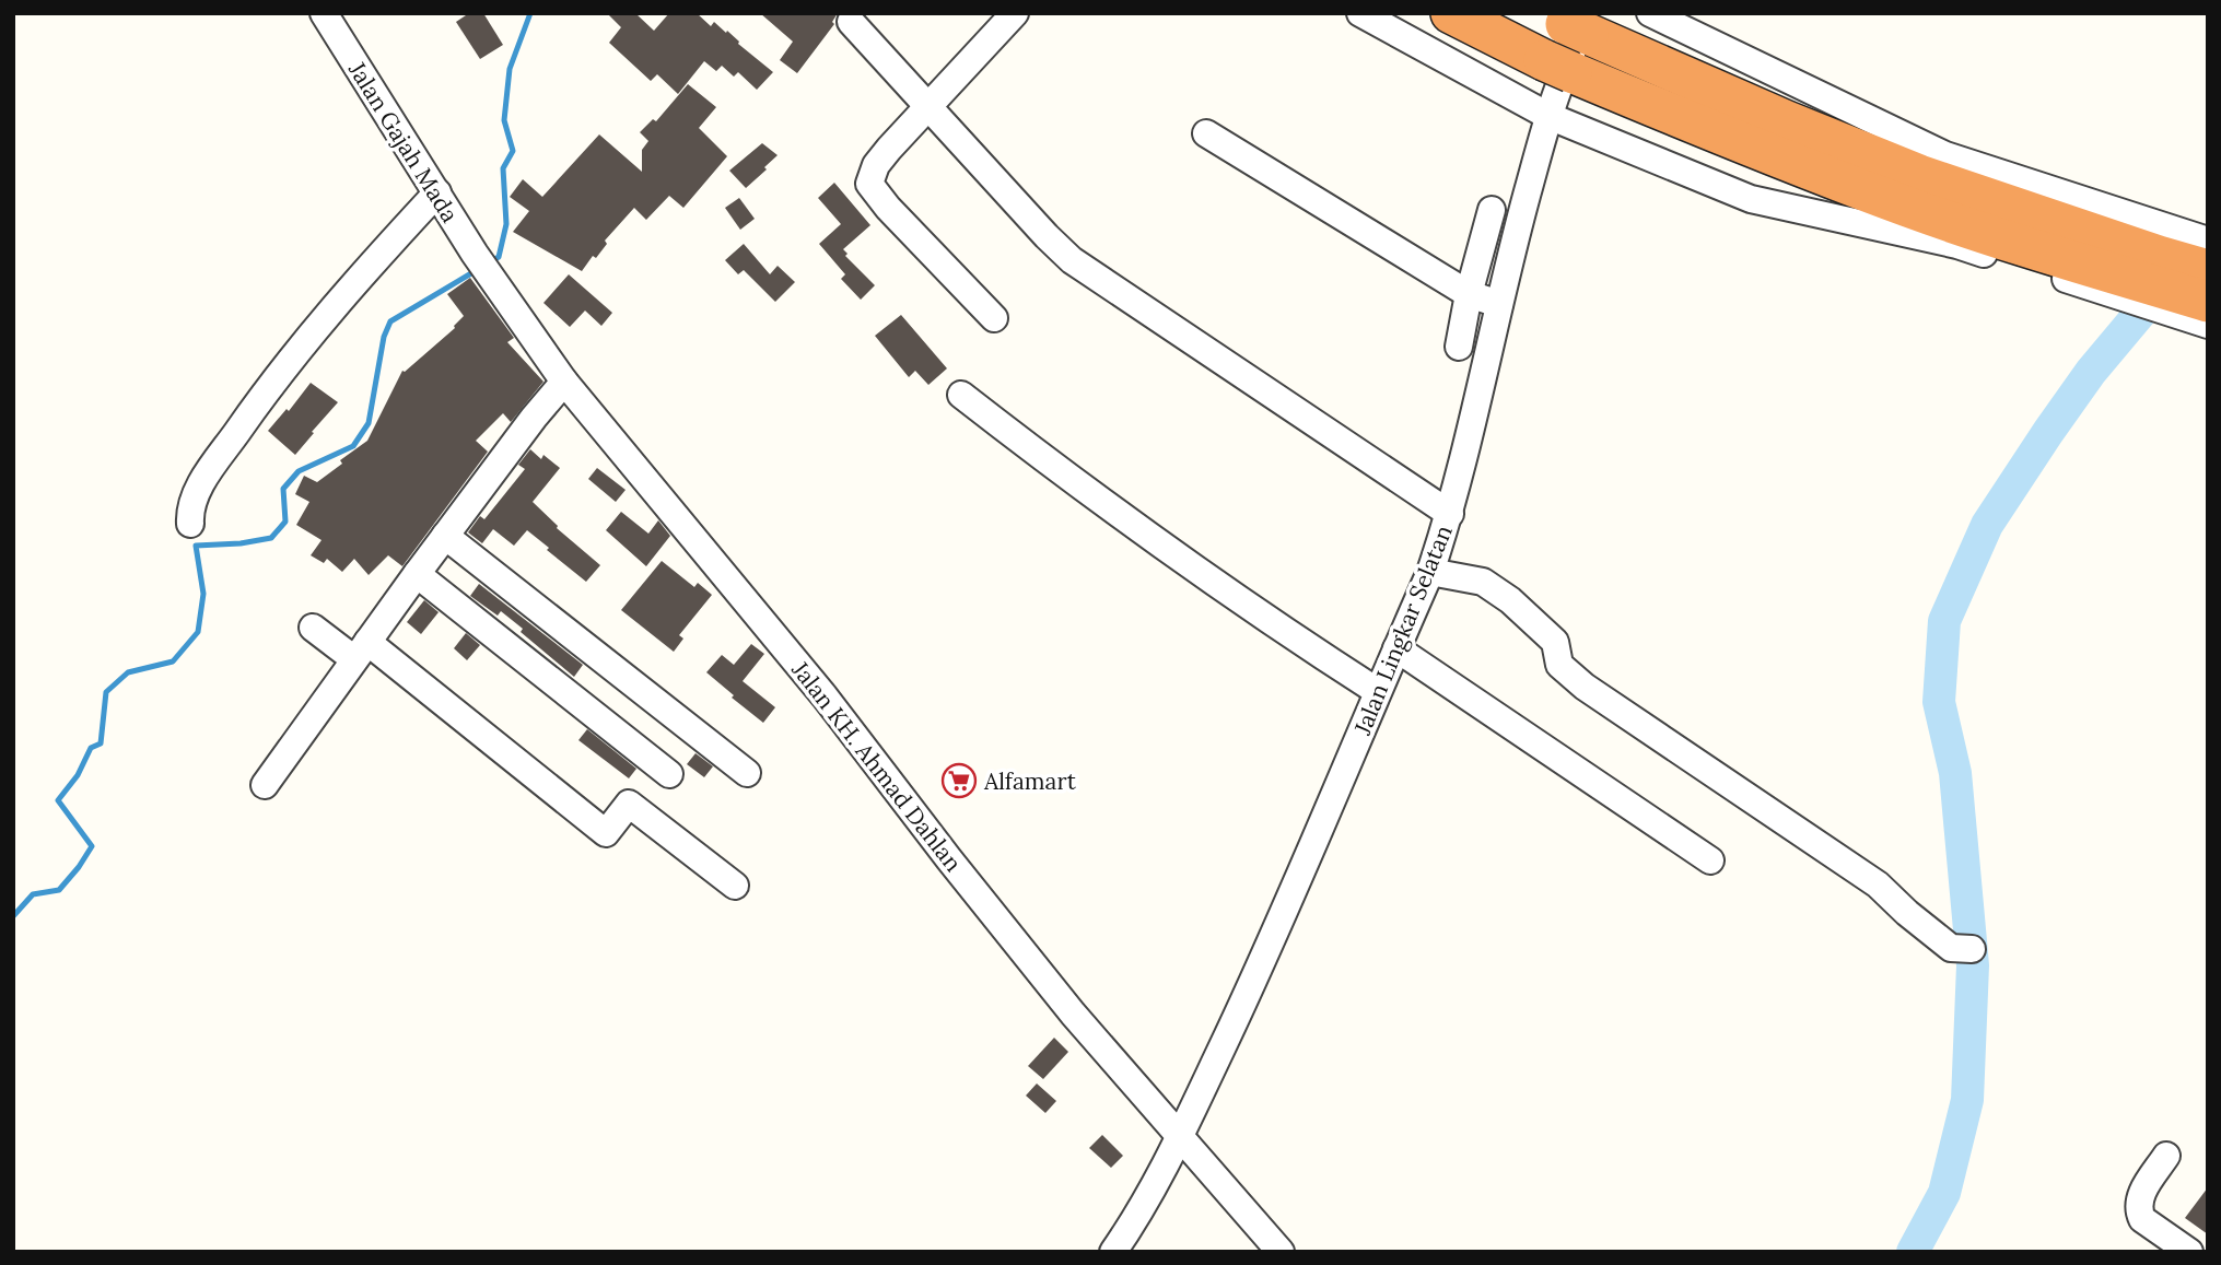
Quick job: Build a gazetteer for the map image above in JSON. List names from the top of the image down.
{
  "streets": {
    "street": ["Jalan Gajah Mada", "Jalan Lingkar Selatan", "Jalan KH. Ahmad Dahlan"]
  },
  "crossings": [
    ["Jalan Gajah Mada", "Jalan KH. Ahmad Dahlan"],
    ["Jalan Lingkar Selatan", "Jalan KH. Ahmad Dahlan"]
  ],
  "places": {
    "supermarket": ["Alfamart"]
  }
}
